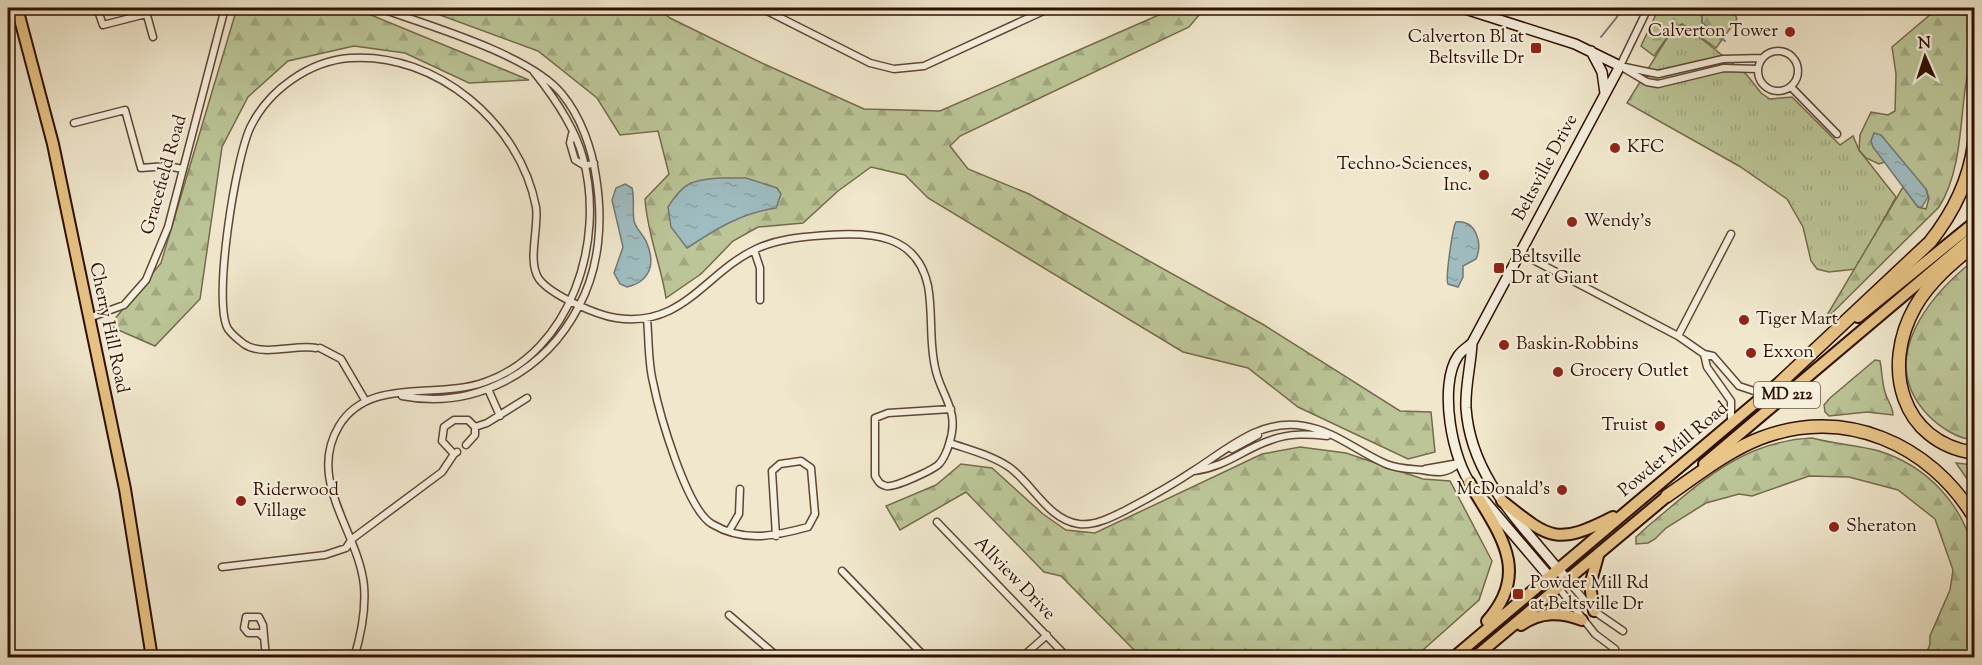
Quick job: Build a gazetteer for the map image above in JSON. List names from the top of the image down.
{
  "streets": {
    "main road": ["Cherry Hill Road", "MD 212", "Powder Mill Road"],
    "street": ["Beltsville Drive", "Gracefield Road", "Allview Drive"]
  },
  "crossings": [
    ["Beltsville Drive", "Powder Mill Road"],
    ["Gracefield Road", "Cherry Hill Road"]
  ],
  "places": {
    "other": [
      "Calverton Tower",
      "KFC",
      "Techno-Sciences, Inc.",
      "Wendy's",
      "Tiger Mart",
      "Baskin-Robbins",
      "Exxon",
      "Grocery Outlet",
      "Truist",
      "McDonald's",
      "Riderwood Village",
      "Sheraton"
    ],
    "transit": ["Calverton Bl at Beltsville Dr", "Beltsville Dr at Giant", "Powder Mill Rd at Beltsville Dr"]
  },
  "north": "top"
}
